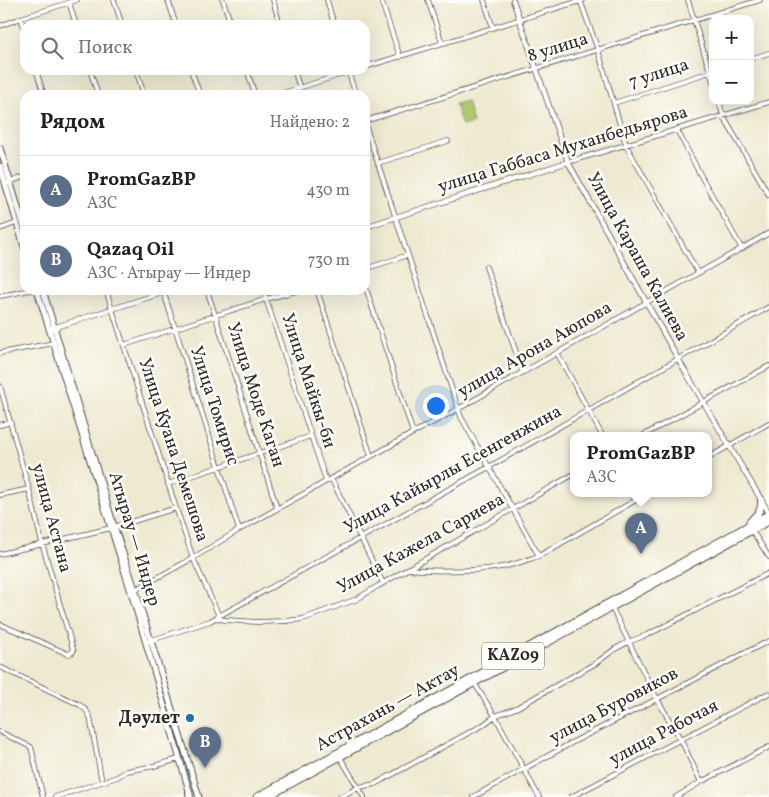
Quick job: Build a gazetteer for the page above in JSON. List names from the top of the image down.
{
  "streets": {
    "highway": ["KAZ09", "Астрахань — Актау"],
    "main road": ["Атырау — Индер"],
    "street": [
      "8 улица",
      "7 улица",
      "улица Габбаса Муханбедьярова",
      "Улица Караша Калиева",
      "улица Арона Аюпова",
      "Улица Майкы-би",
      "Улица Моде Каган",
      "Улица Томирис",
      "Улица Куана Демешова",
      "Улица Кайырлы Есенгенжина",
      "улица Астана",
      "Улица Кажела Сариева",
      "улица Буровиков",
      "улица Рабочая"
    ]
  },
  "crossings": [
    ["8 улица", "Улица Караша Калиева"],
    ["улица Габбаса Муханбедьярова", "Улица Караша Калиева"],
    ["Улица Караша Калиева", "улица Арона Аюпова"],
    ["Улица Караша Калиева", "Улица Кайырлы Есенгенжина"],
    ["Улица Караша Калиева", "Астрахань — Актау"],
    ["улица Арона Аюпова", "Улица Майкы-би"],
    ["улица Арона Аюпова", "Улица Моде Каган"],
    ["улица Арона Аюпова", "Улица Томирис"],
    ["улица Арона Аюпова", "Улица Куана Демешова"],
    ["улица Арона Аюпова", "Атырау — Индер"],
    ["Улица Куана Демешова", "Улица Кайырлы Есенгенжина"],
    ["Улица Куана Демешова", "Улица Кажела Сариева"],
    ["Улица Кайырлы Есенгенжина", "Атырау — Индер"],
    ["Улица Кайырлы Есенгенжина", "Улица Кажела Сариева"]
  ],
  "places": ["Дәулет"],
  "page": {
    "map_buttons": ["+", "−"],
    "search": "Поиск",
    "heading": ["Рядом", "Найдено: 2"],
    "list": [
      {
        "mark": "A",
        "name": "PromGazBP",
        "note": "АЗС",
        "value": "430 m"
      },
      {
        "mark": "B",
        "name": "Qazaq Oil",
        "note": "АЗС · Атырау — Индер",
        "value": "730 m"
      }
    ],
    "popup": ["PromGazBP", "АЗС"],
    "pins": ["A", "B"]
  }
}
